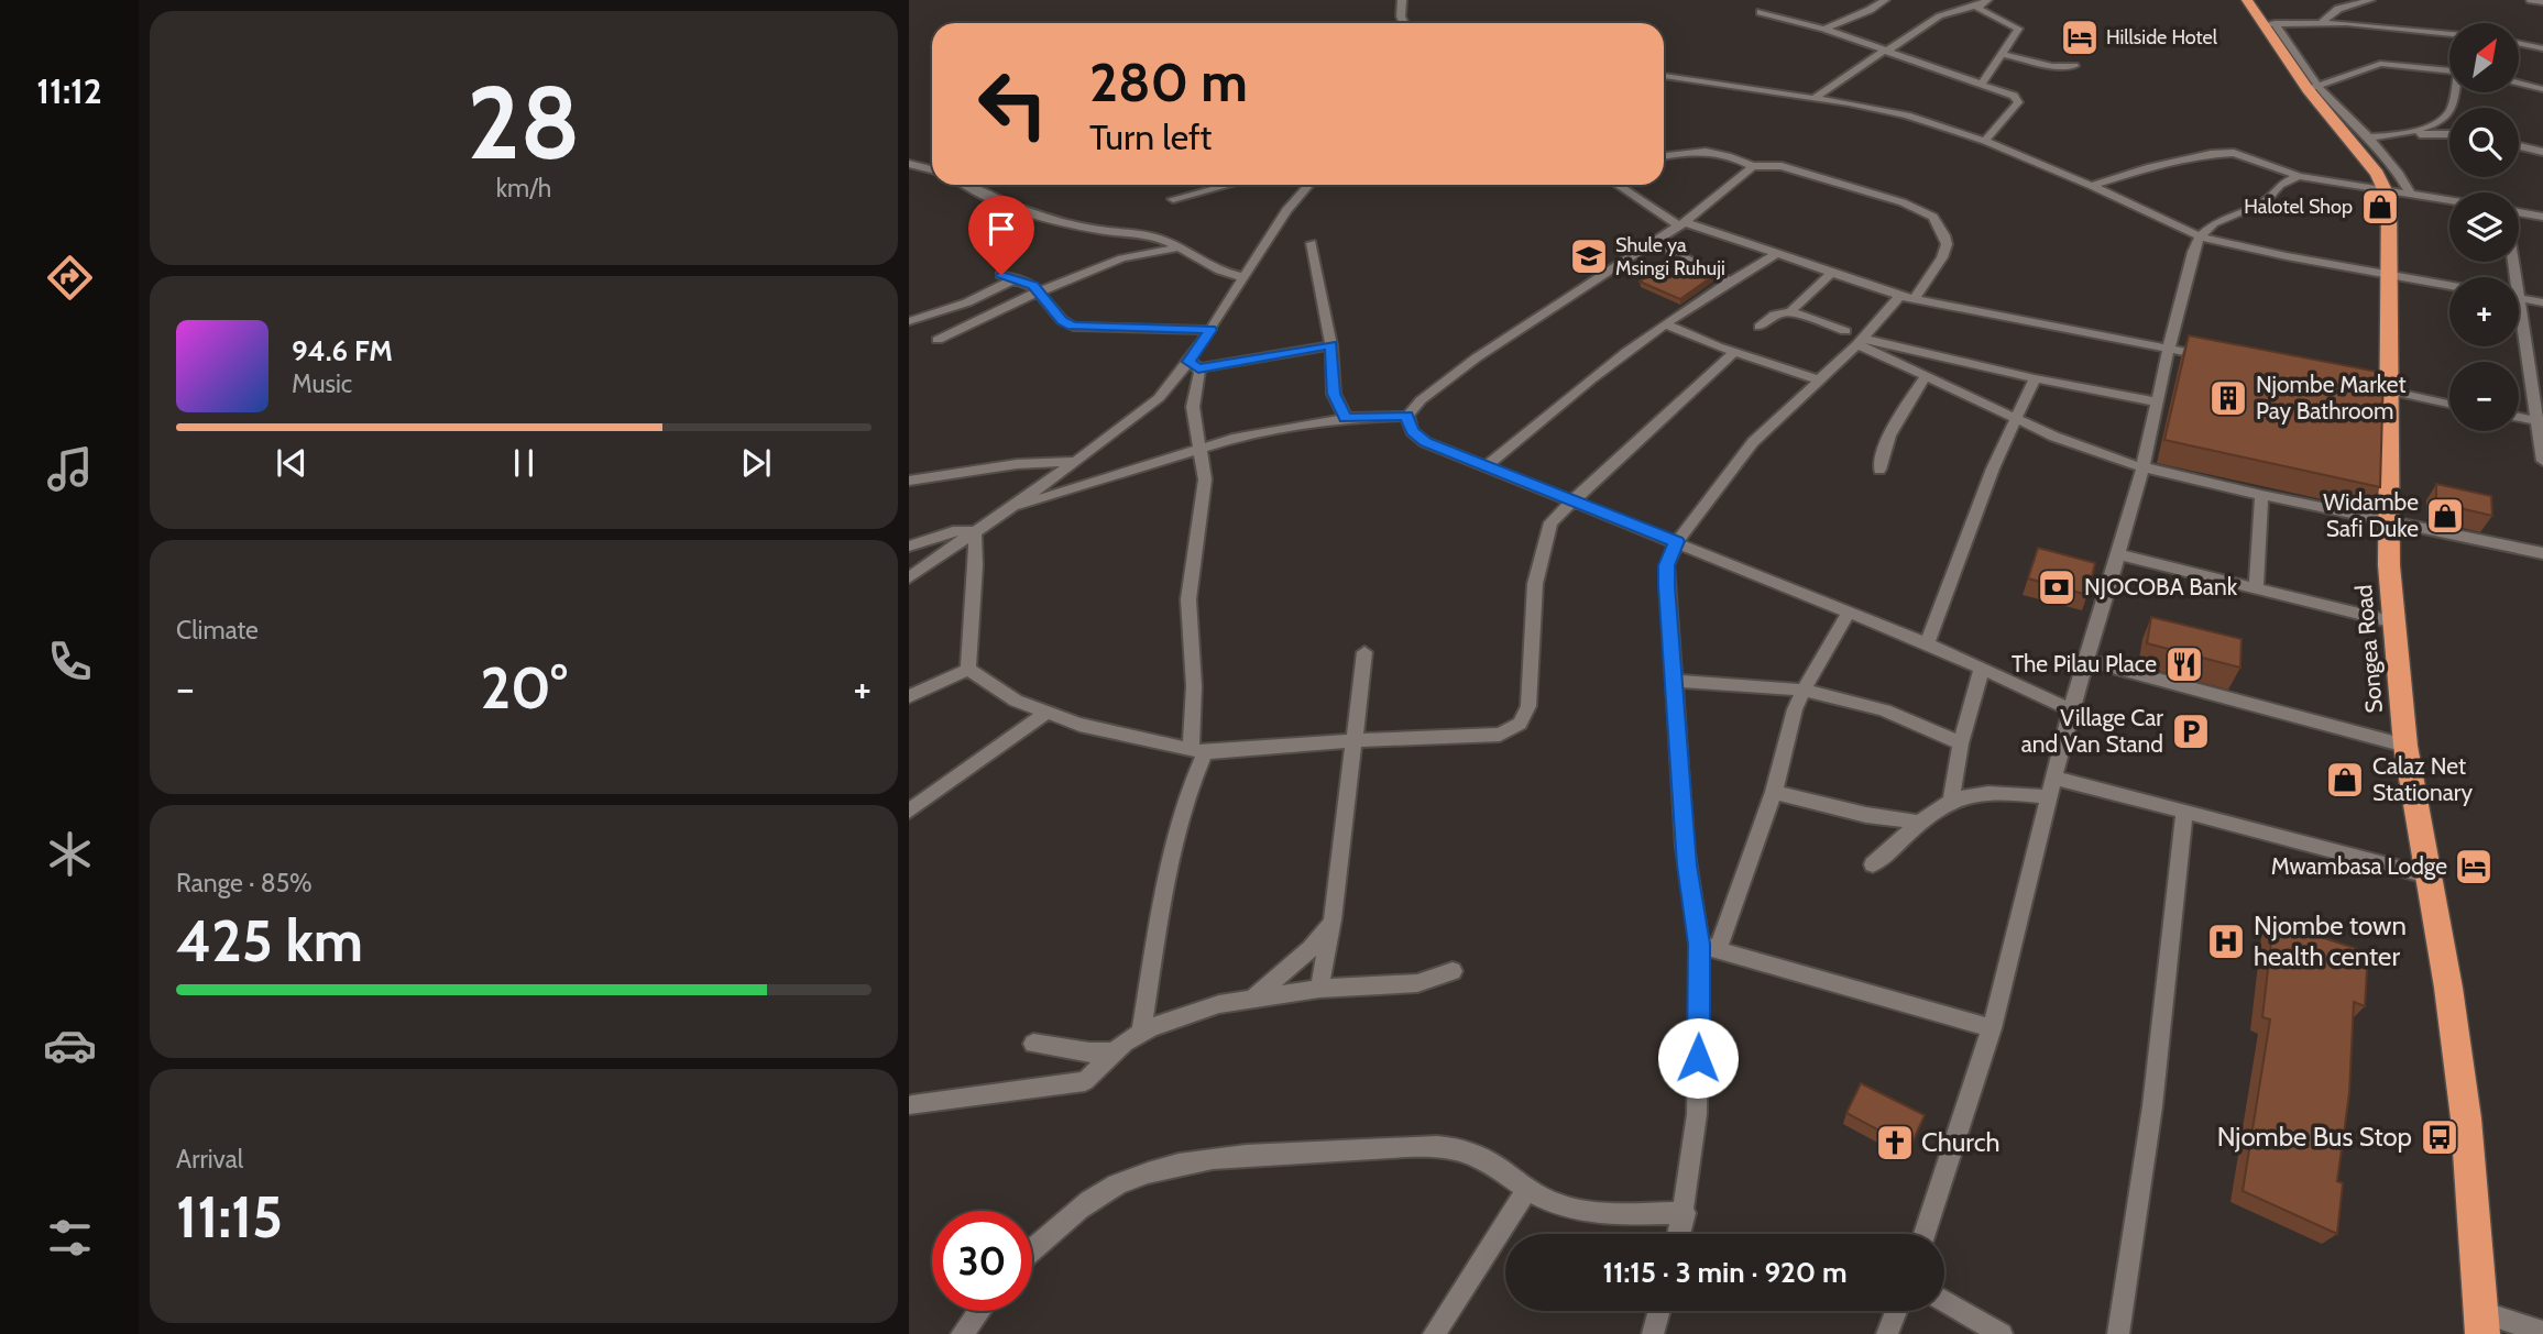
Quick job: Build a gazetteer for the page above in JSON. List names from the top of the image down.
{
  "streets": {
    "highway": ["Songea Road"]
  },
  "places": {
    "hotel": ["Hillside Hotel", "Mwambasa Lodge"],
    "shop": ["Halotel Shop", "Widambe Safi Duke", "Calaz Net Stationary"],
    "school or university": ["Shule ya Msingi Ruhuji"],
    "building": ["Njombe Market Pay Bathroom"],
    "bank": ["NJOCOBA Bank"],
    "restaurant": ["The Pilau Place"],
    "parking": ["Village Car and Van Stand"],
    "hospital": ["Njombe town health center"],
    "bus stop": ["Njombe Bus Stop"],
    "church": ["Church"]
  },
  "north": "top right",
  "page": {
    "tabs": "11:12",
    "tile": [
      ["28", "km/h"],
      "Climate",
      ["Range · 85%", "425 km"],
      ["Arrival", "11:15"]
    ],
    "map_buttons": ["+", "−"],
    "turn": ["280 m", "Turn left"],
    "song": ["94.6 FM", "Music"],
    "heat": ["−", "20°", "+"],
    "limit": "30",
    "trip": "11:15 · 3 min · 920 m"
  }
}
